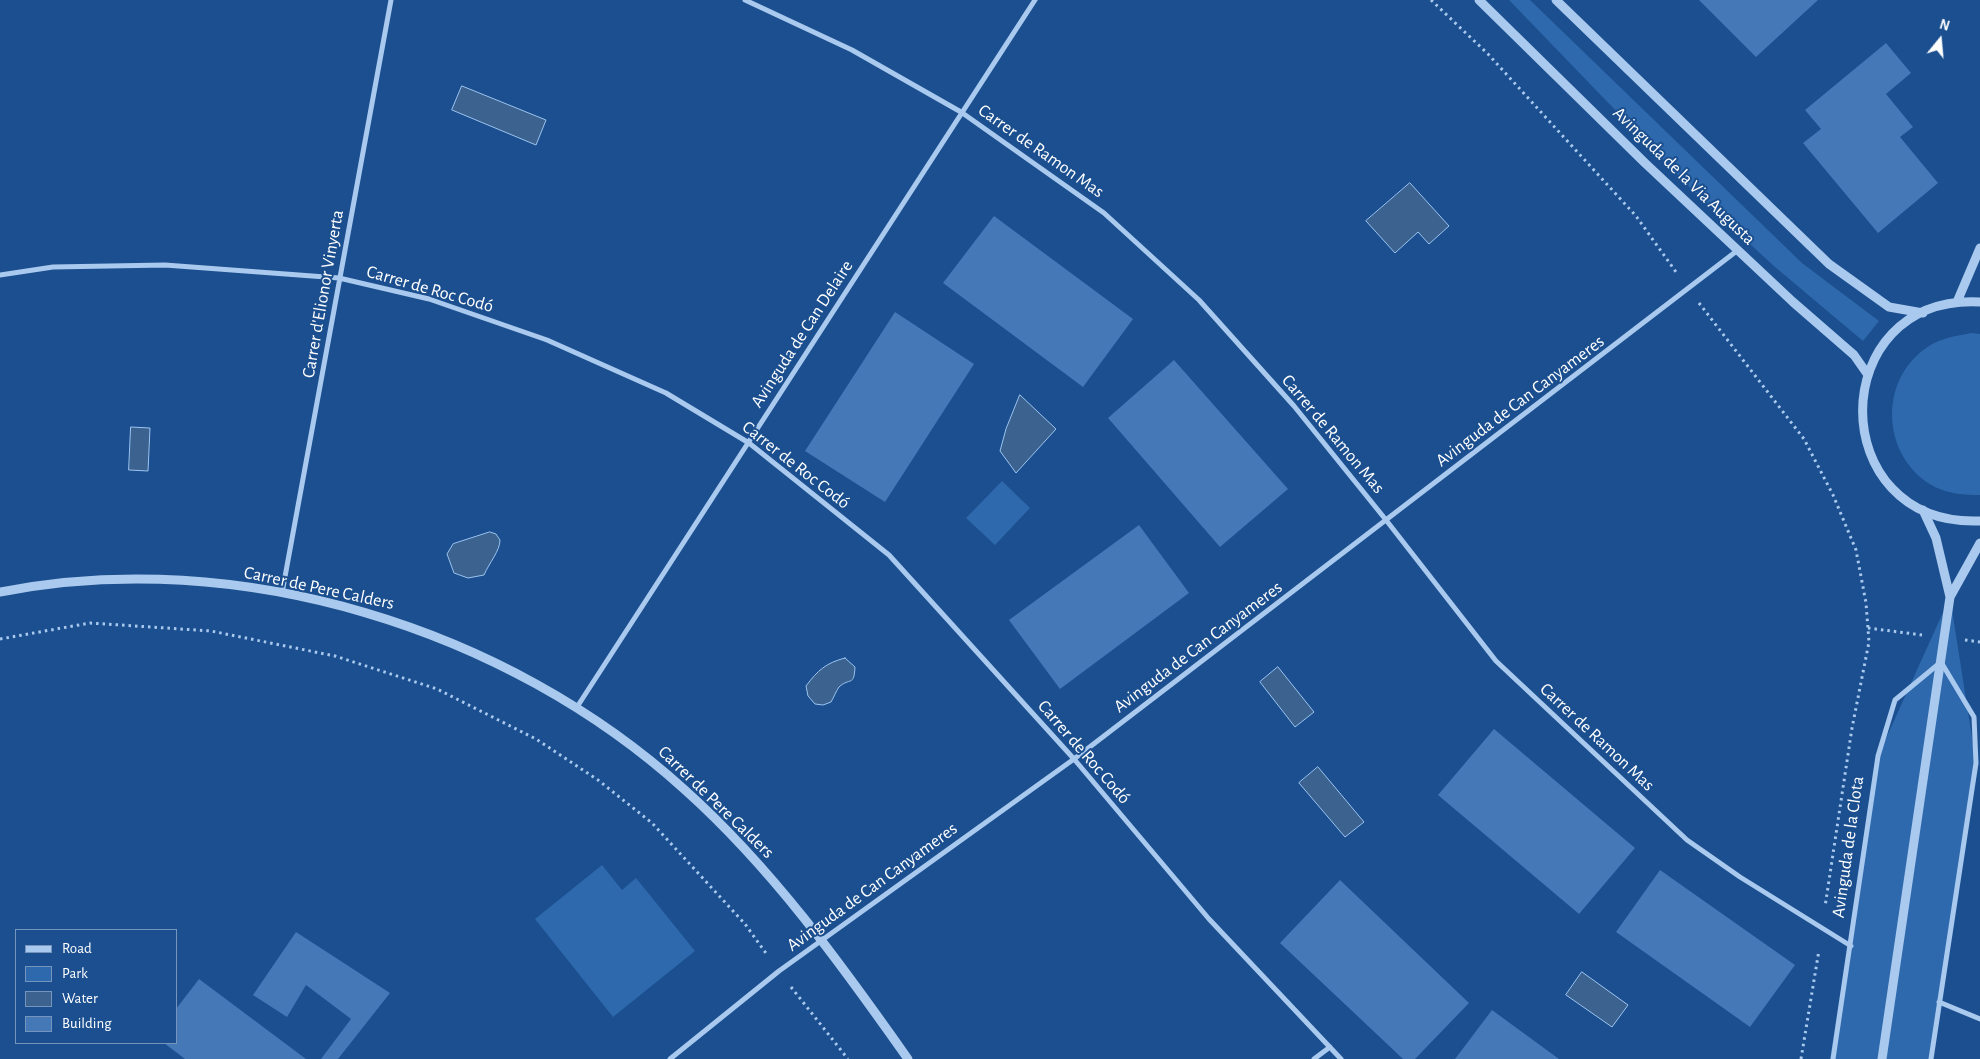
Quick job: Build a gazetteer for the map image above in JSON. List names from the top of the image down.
{
  "streets": {
    "street": [
      "Carrer de Ramon Mas",
      "Avinguda de la Via Augusta",
      "Carrer de Roc Codó",
      "Carrer d'Elionor Vinyerta",
      "Avinguda de Can Delaire",
      "Avinguda de Can Canyameres",
      "Carrer de Pere Calders",
      "Avinguda de la Clota"
    ]
  },
  "crossings": [
    ["Carrer de Ramon Mas", "Avinguda de Can Delaire"],
    ["Carrer de Ramon Mas", "Avinguda de Can Canyameres"],
    ["Carrer de Ramon Mas", "Avinguda de la Clota"],
    ["Avinguda de la Via Augusta", "Avinguda de Can Canyameres"],
    ["Carrer de Roc Codó", "Carrer d'Elionor Vinyerta"],
    ["Carrer de Roc Codó", "Avinguda de Can Delaire"],
    ["Carrer de Roc Codó", "Avinguda de Can Canyameres"],
    ["Carrer d'Elionor Vinyerta", "Carrer de Pere Calders"],
    ["Avinguda de Can Delaire", "Carrer de Pere Calders"],
    ["Avinguda de Can Canyameres", "Carrer de Pere Calders"]
  ],
  "legend": [
    "Road",
    "Park",
    "Water",
    "Building"
  ],
  "north": "top"
}
